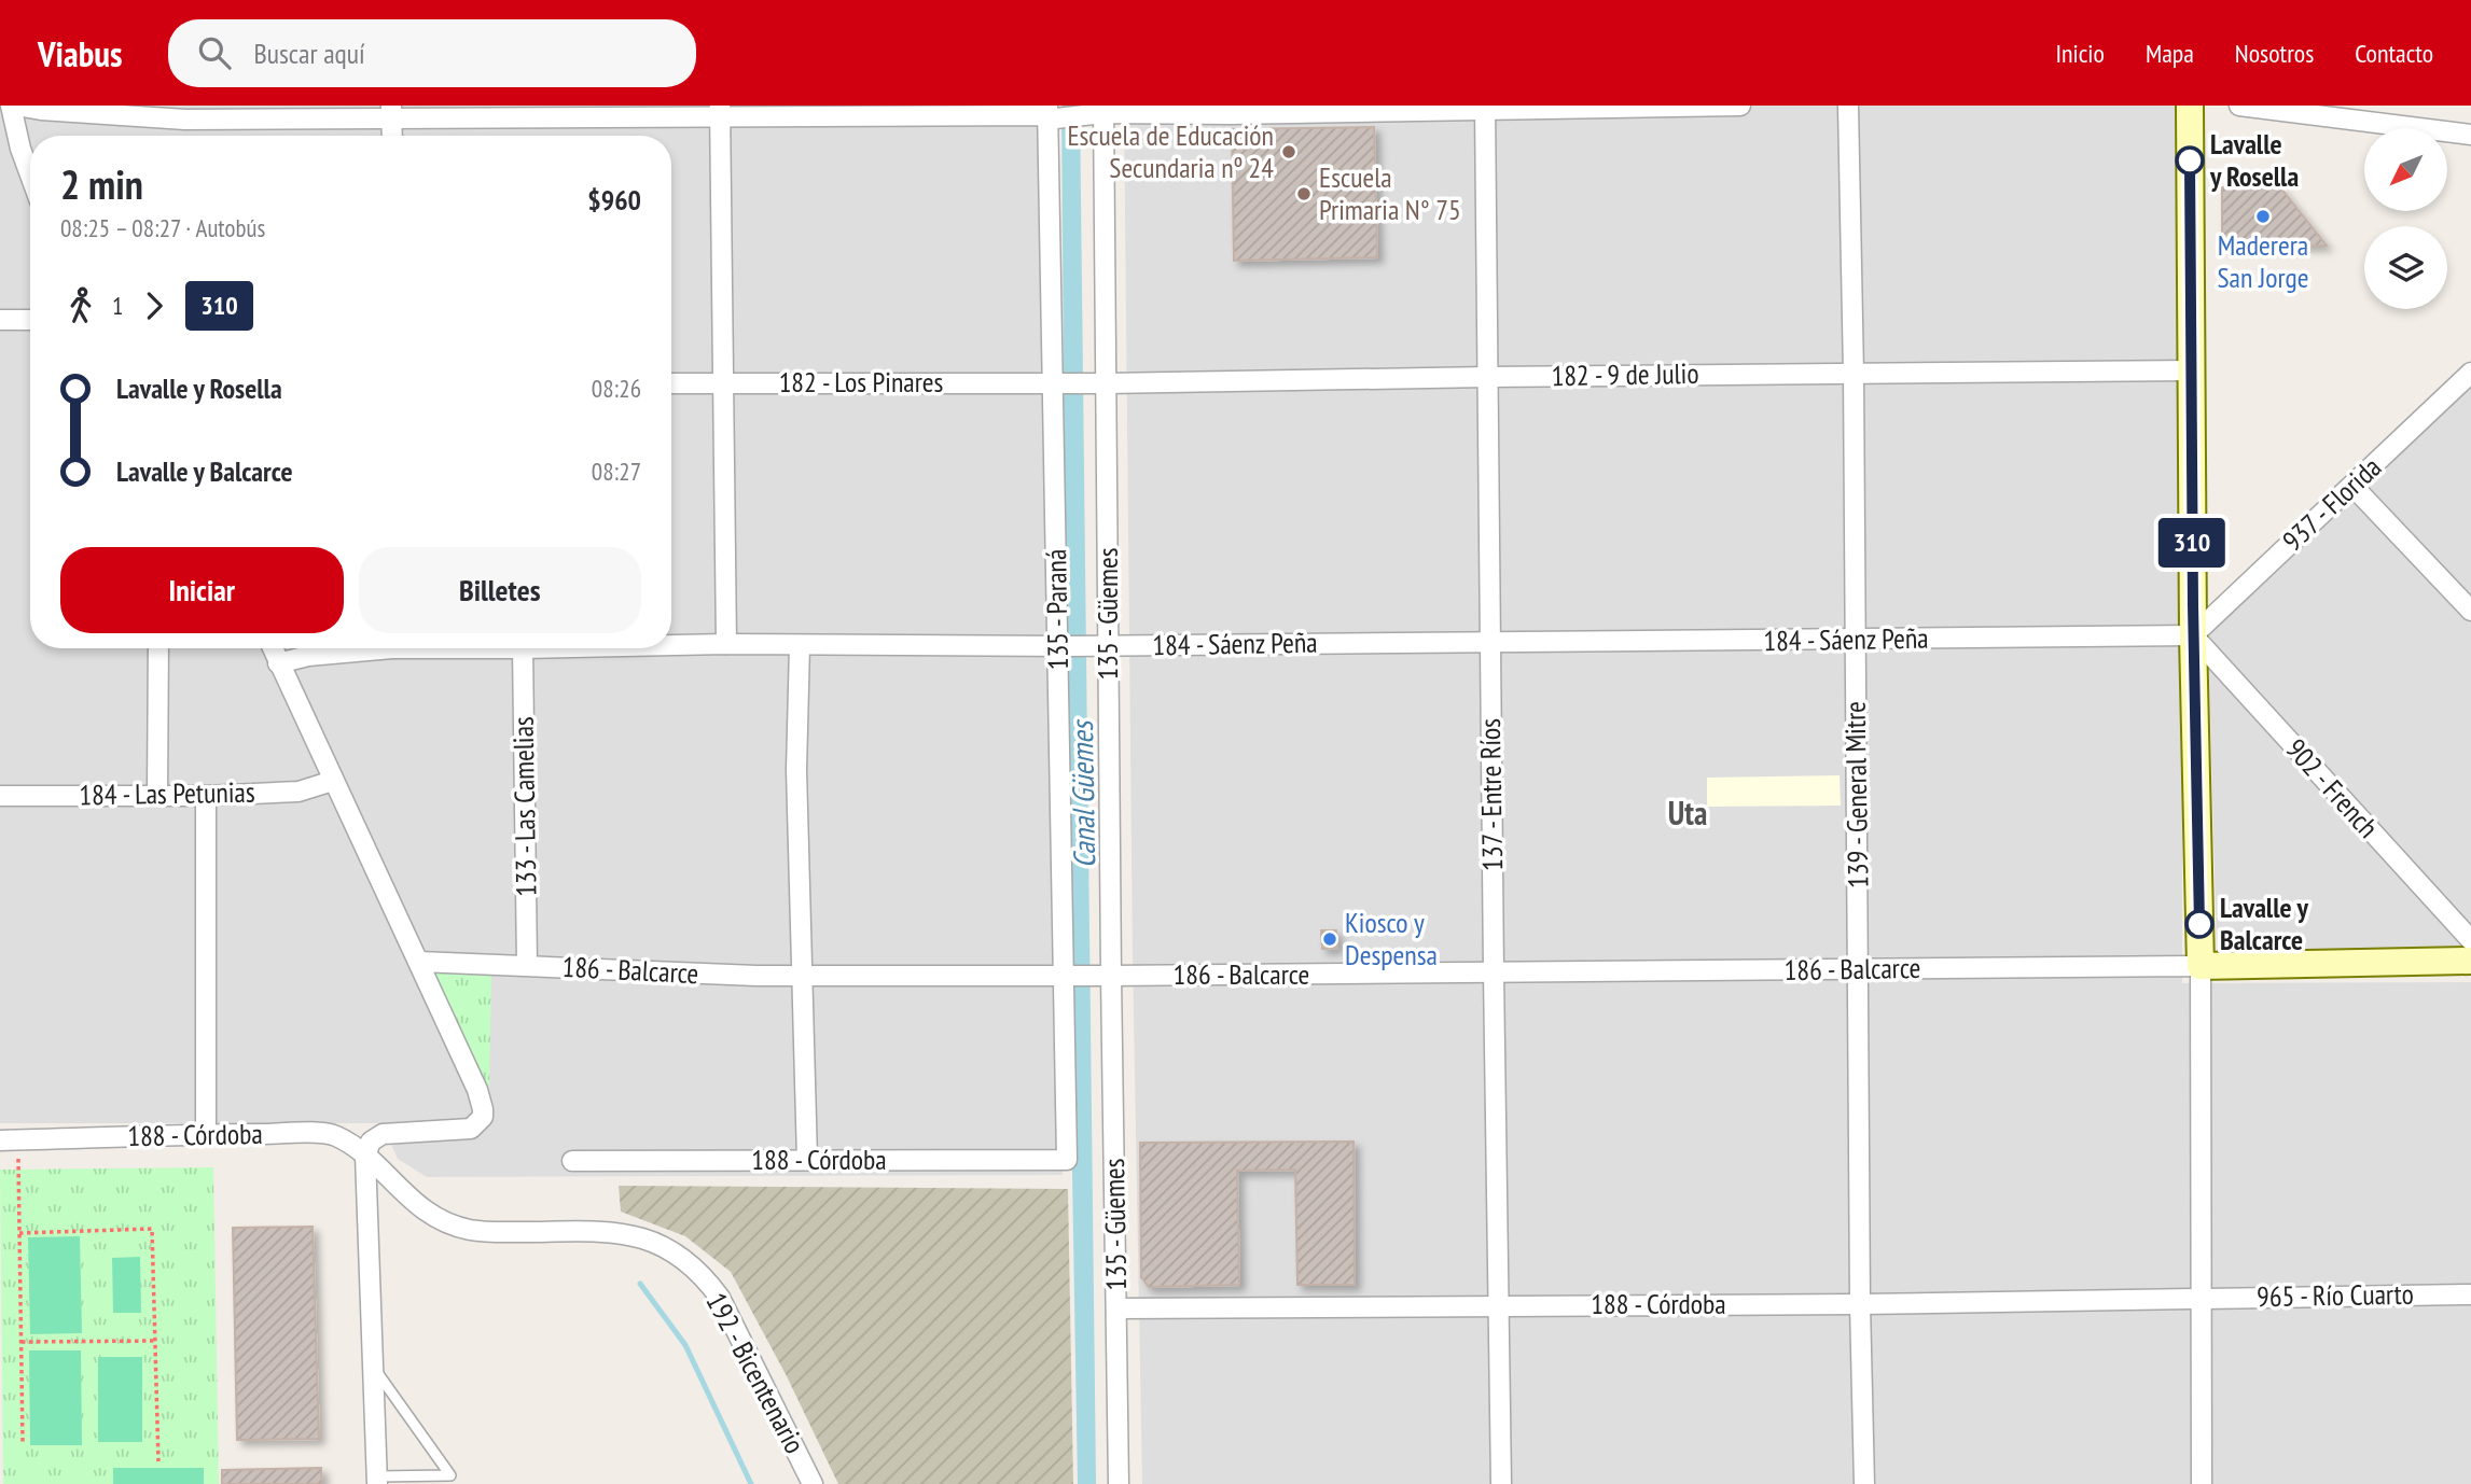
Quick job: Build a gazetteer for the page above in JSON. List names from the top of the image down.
{
  "streets": {
    "street": [
      "182 - 9 de Julio",
      "182 - Los Pinares",
      "937 - Florida",
      "135 - Paraná",
      "135 - Güemes",
      "184 - Sáenz Peña",
      "902 - French",
      "184 - Las Petunias",
      "137 - Entre Ríos",
      "139 - General Mitre",
      "133 - Las Camelias",
      "186 - Balcarce",
      "188 - Córdoba",
      "965 - Río Cuarto",
      "192 - Bicentenario"
    ]
  },
  "crossings": [
    ["182 - 9 de Julio", "182 - Los Pinares"],
    ["182 - 9 de Julio", "135 - Paraná"],
    ["182 - 9 de Julio", "135 - Güemes"],
    ["182 - 9 de Julio", "137 - Entre Ríos"],
    ["182 - 9 de Julio", "139 - General Mitre"],
    ["182 - Los Pinares", "135 - Paraná"],
    ["937 - Florida", "184 - Sáenz Peña"],
    ["937 - Florida", "902 - French"],
    ["135 - Paraná", "184 - Sáenz Peña"],
    ["135 - Paraná", "186 - Balcarce"],
    ["135 - Paraná", "188 - Córdoba"],
    ["135 - Güemes", "184 - Sáenz Peña"],
    ["135 - Güemes", "186 - Balcarce"],
    ["135 - Güemes", "188 - Córdoba"],
    ["184 - Sáenz Peña", "902 - French"],
    ["184 - Sáenz Peña", "137 - Entre Ríos"],
    ["184 - Sáenz Peña", "139 - General Mitre"],
    ["184 - Sáenz Peña", "133 - Las Camelias"],
    ["137 - Entre Ríos", "186 - Balcarce"],
    ["137 - Entre Ríos", "188 - Córdoba"],
    ["139 - General Mitre", "186 - Balcarce"],
    ["139 - General Mitre", "188 - Córdoba"],
    ["133 - Las Camelias", "186 - Balcarce"],
    ["188 - Córdoba", "965 - Río Cuarto"],
    ["188 - Córdoba", "192 - Bicentenario"]
  ],
  "districts": ["Uta"],
  "water": ["Canal Güemes"],
  "places": [
    "Escuela de Educación Secundaria nº 24",
    "Lavalle y Rosella",
    "Escuela Primaria N° 75",
    "Maderera San Jorge",
    "Lavalle y Balcarce",
    "Kiosco y Despensa"
  ],
  "lines": ["bus line 310"],
  "north": "bottom left",
  "page": {
    "header": "Viabus",
    "search": "Buscar aquí",
    "nav": [
      "Inicio",
      "Mapa",
      "Nosotros",
      "Contacto"
    ],
    "on_map": "310",
    "heading": ["2 min", "08:25 – 08:27 · Autobús", "$960"],
    "legs": ["1", "310"],
    "list": [
      {
        "name": "Lavalle y Rosella",
        "value": "08:26"
      },
      {
        "name": "Lavalle y Balcarce",
        "value": "08:27"
      }
    ],
    "buttons": ["Iniciar", "Billetes"]
  }
}
